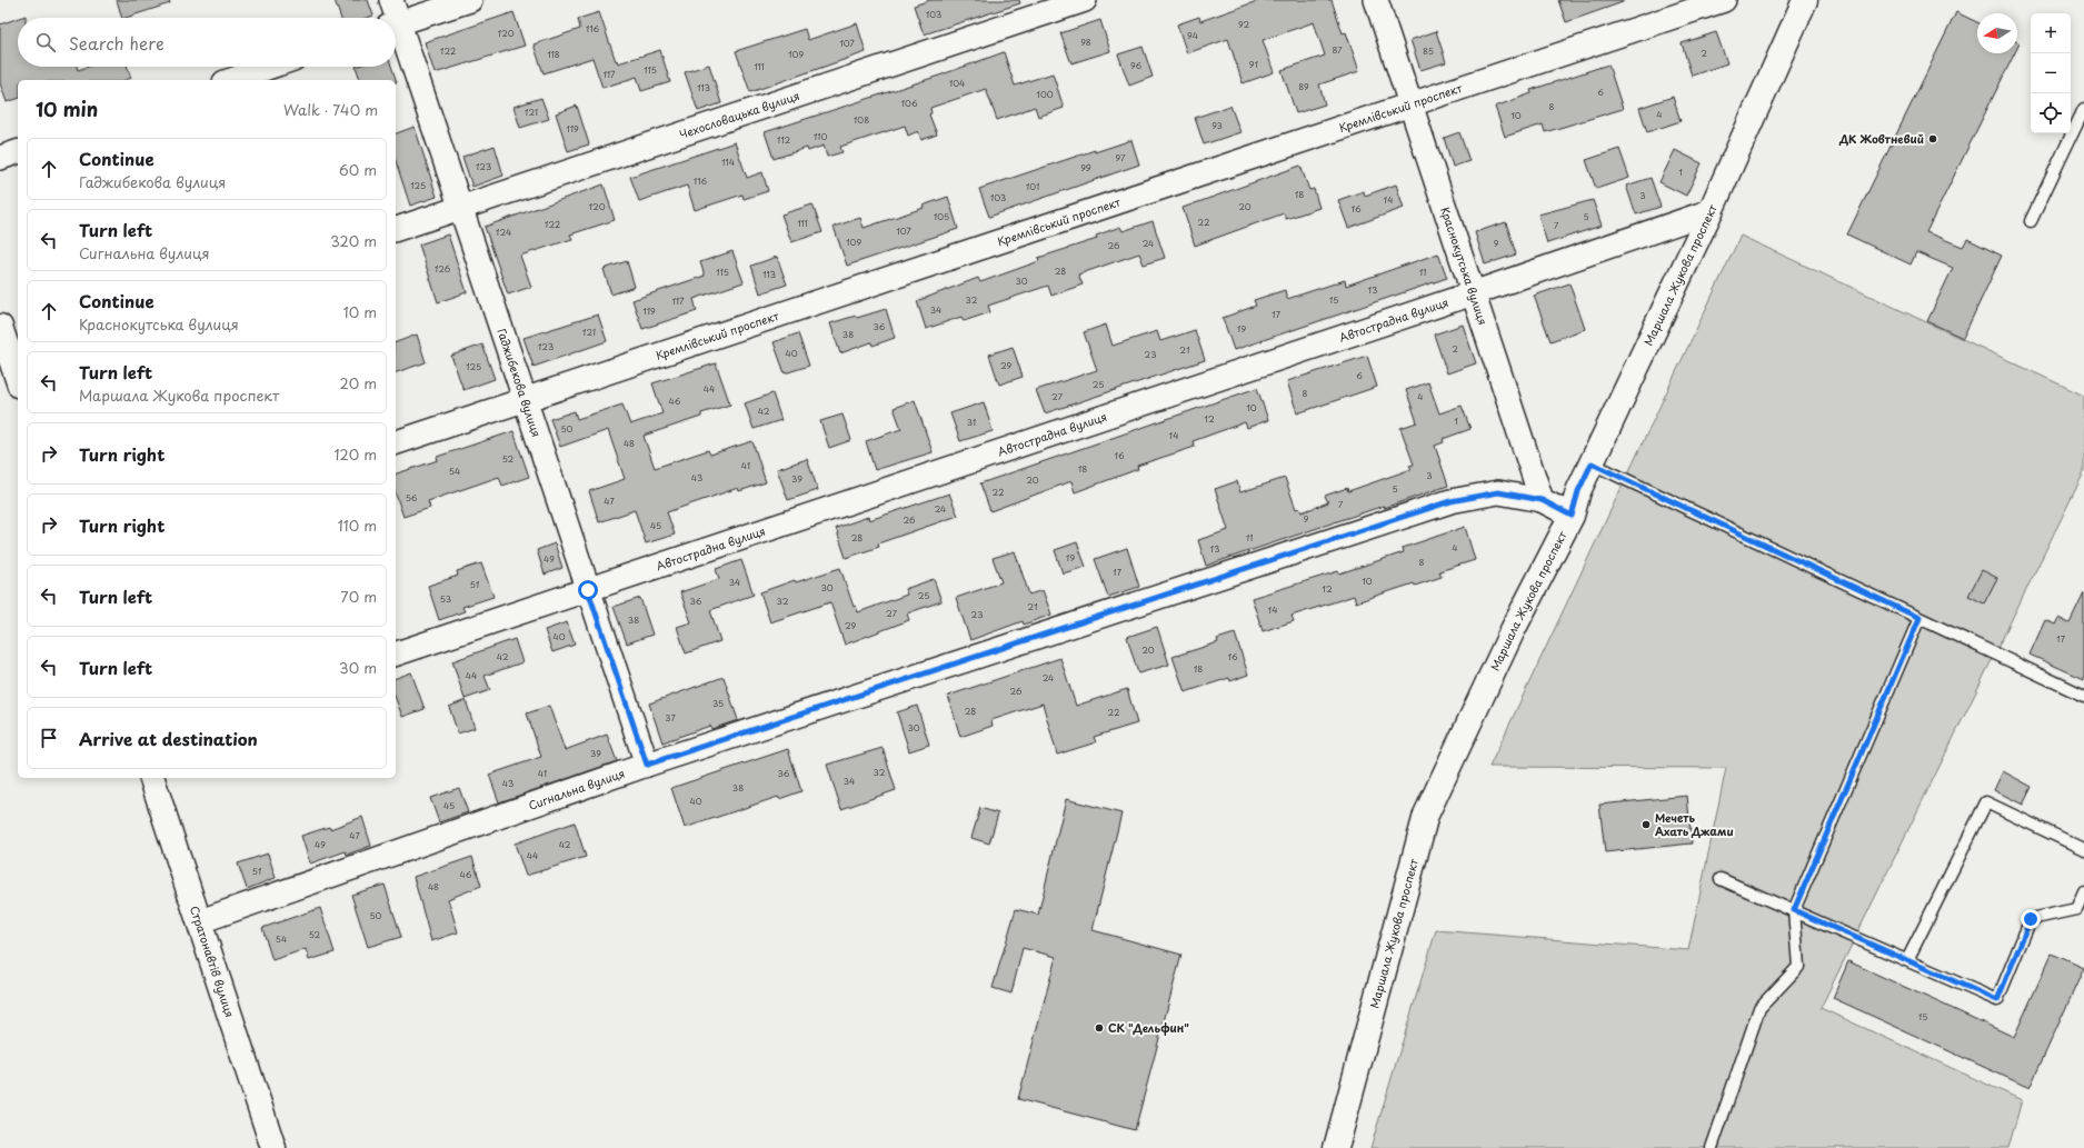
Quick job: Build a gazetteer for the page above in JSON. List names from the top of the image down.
{
  "streets": {
    "street": [
      "Кремлівський проспект",
      "Чехословацька вулиця",
      "Краснокутська вулиця",
      "Маршала Жукова проспект",
      "Автострадна вулиця",
      "Гаджибекова вулиця",
      "Сигнальна вулиця",
      "Стратонавтів вулиця"
    ]
  },
  "crossings": [
    ["Кремлівський проспект", "Краснокутська вулиця"],
    ["Кремлівський проспект", "Гаджибекова вулиця"],
    ["Чехословацька вулиця", "Гаджибекова вулиця"],
    ["Краснокутська вулиця", "Автострадна вулиця"],
    ["Краснокутська вулиця", "Сигнальна вулиця"],
    ["Маршала Жукова проспект", "Автострадна вулиця"],
    ["Автострадна вулиця", "Гаджибекова вулиця"],
    ["Гаджибекова вулиця", "Сигнальна вулиця"],
    ["Сигнальна вулиця", "Стратонавтів вулиця"]
  ],
  "places": ["ДК Жовтневий", "Мечеть Ахать Джами", "СК \"Дельфин\""],
  "house_numbers": [
    "103",
    "92",
    "116",
    "120",
    "94",
    "98",
    "107",
    "87",
    "122",
    "85",
    "2",
    "118",
    "109",
    "91",
    "96",
    "111",
    "115",
    "117",
    "104",
    "89",
    "113",
    "6",
    "100",
    "106",
    "8",
    "121",
    "4",
    "10",
    "108",
    "93",
    "119",
    "110",
    "112",
    "97",
    "114",
    "123",
    "99",
    "1",
    "116",
    "125",
    "101",
    "18",
    "3",
    "103",
    "14",
    "120",
    "20",
    "16",
    "105",
    "5",
    "22",
    "111",
    "122",
    "7",
    "107",
    "124",
    "109",
    "24",
    "9",
    "26",
    "126",
    "28",
    "115",
    "11",
    "113",
    "30",
    "13",
    "32",
    "15",
    "117",
    "34",
    "119",
    "17",
    "36",
    "19",
    "121",
    "38",
    "123",
    "2",
    "21",
    "40",
    "23",
    "29",
    "125",
    "6",
    "25",
    "44",
    "8",
    "27",
    "4",
    "46",
    "10",
    "42",
    "12",
    "1",
    "31",
    "50",
    "14",
    "48",
    "16",
    "52",
    "41",
    "18",
    "54",
    "3",
    "43",
    "39",
    "20",
    "5",
    "22",
    "56",
    "47",
    "7",
    "24",
    "9",
    "26",
    "45",
    "28",
    "11",
    "4",
    "13",
    "19",
    "49",
    "8",
    "17",
    "10",
    "34",
    "51",
    "30",
    "12",
    "25",
    "53",
    "36",
    "32",
    "21",
    "14",
    "27",
    "23",
    "38",
    "29",
    "40",
    "17",
    "20",
    "42",
    "16",
    "18",
    "44",
    "24",
    "26",
    "35",
    "28",
    "22",
    "37",
    "30",
    "39",
    "32",
    "41",
    "36",
    "34",
    "43",
    "38",
    "40",
    "45",
    "47",
    "49",
    "42",
    "44",
    "51",
    "46",
    "48",
    "50",
    "52",
    "54",
    "15"
  ],
  "north": "left",
  "page": {
    "map_buttons": ["+", "−"],
    "search": "Search here",
    "heading": ["10 min", "Walk · 740 m"],
    "list": [
      ["Continue", "Гаджибекова вулиця", "60 m"],
      ["Turn left", "Сигнальна вулиця", "320 m"],
      ["Continue", "Краснокутська вулиця", "10 m"],
      ["Turn left", "Маршала Жукова проспект", "20 m"],
      ["Turn right", "120 m"],
      ["Turn right", "110 m"],
      ["Turn left", "70 m"],
      ["Turn left", "30 m"],
      "Arrive at destination"
    ]
  }
}
